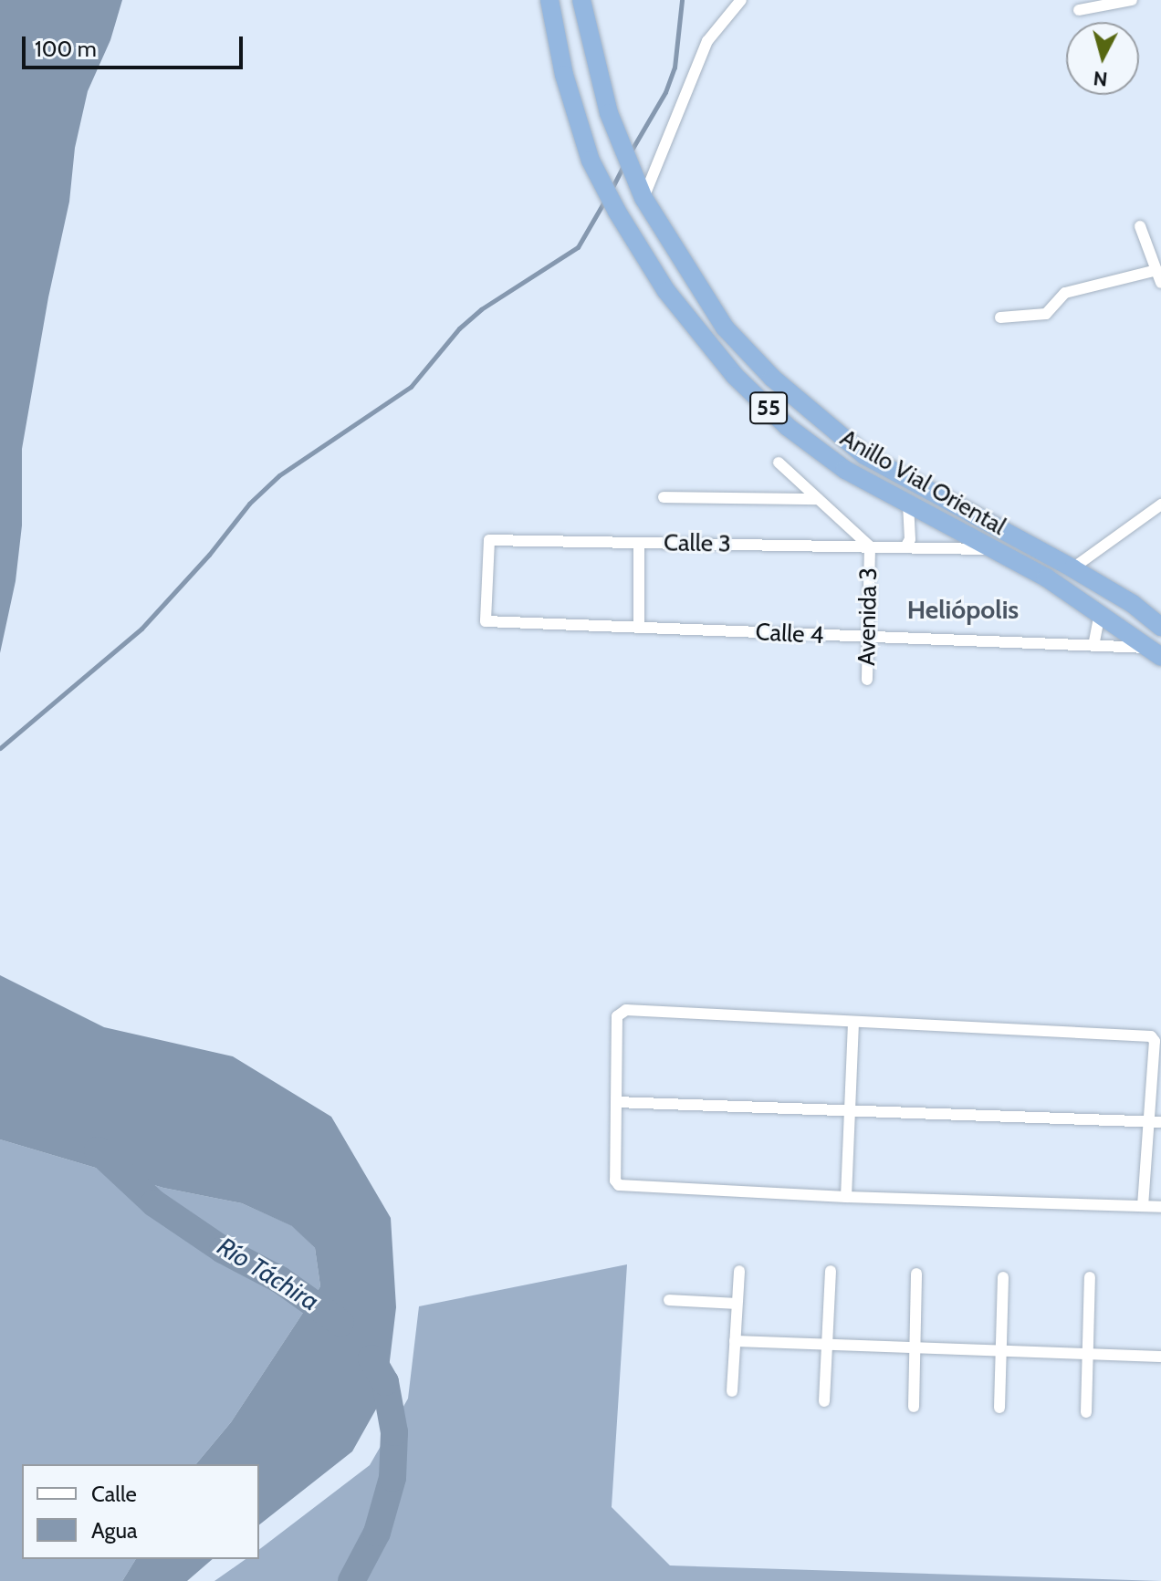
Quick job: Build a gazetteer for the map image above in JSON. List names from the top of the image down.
{
  "streets": {
    "highway": ["55", "Anillo Vial Oriental"],
    "street": ["Calle 3", "Avenida 3", "Calle 4"]
  },
  "crossings": [
    ["Anillo Vial Oriental", "Calle 3"],
    ["Anillo Vial Oriental", "Calle 4"],
    ["Calle 3", "Avenida 3"],
    ["Calle 3", "Calle 4"],
    ["Avenida 3", "Calle 4"]
  ],
  "districts": ["Heliópolis"],
  "water": ["Río Táchira"],
  "legend": ["Calle", "Agua"],
  "scale_bar": "100 m",
  "north": "bottom"
}
